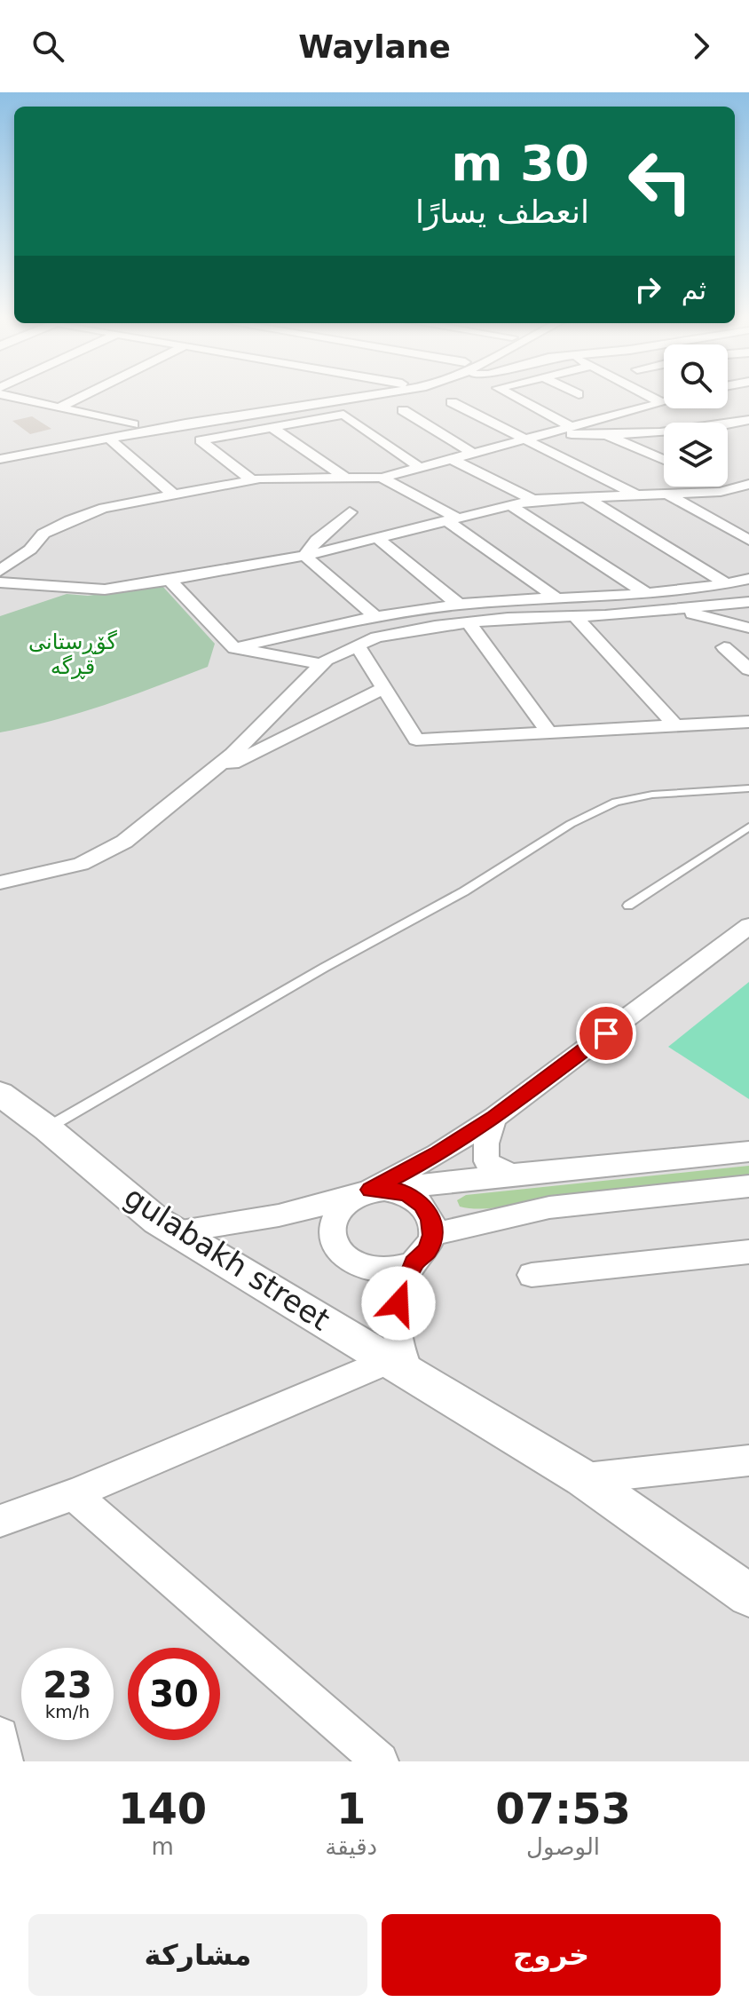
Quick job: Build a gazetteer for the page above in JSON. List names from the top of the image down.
{
  "streets": {
    "street": ["gulabakh street"]
  },
  "parks": ["گۆڕستانی قڕگە"],
  "page": {
    "header": "Waylane",
    "turn": ["30 m", "انعطف يسارًا"],
    "then": "ثم",
    "speed": "23 km/h",
    "limit": "30",
    "eta": [
      "07:53",
      "الوصول",
      "1",
      "دقيقة",
      "140",
      "m"
    ],
    "buttons": ["خروج", "مشاركة"]
  }
}
